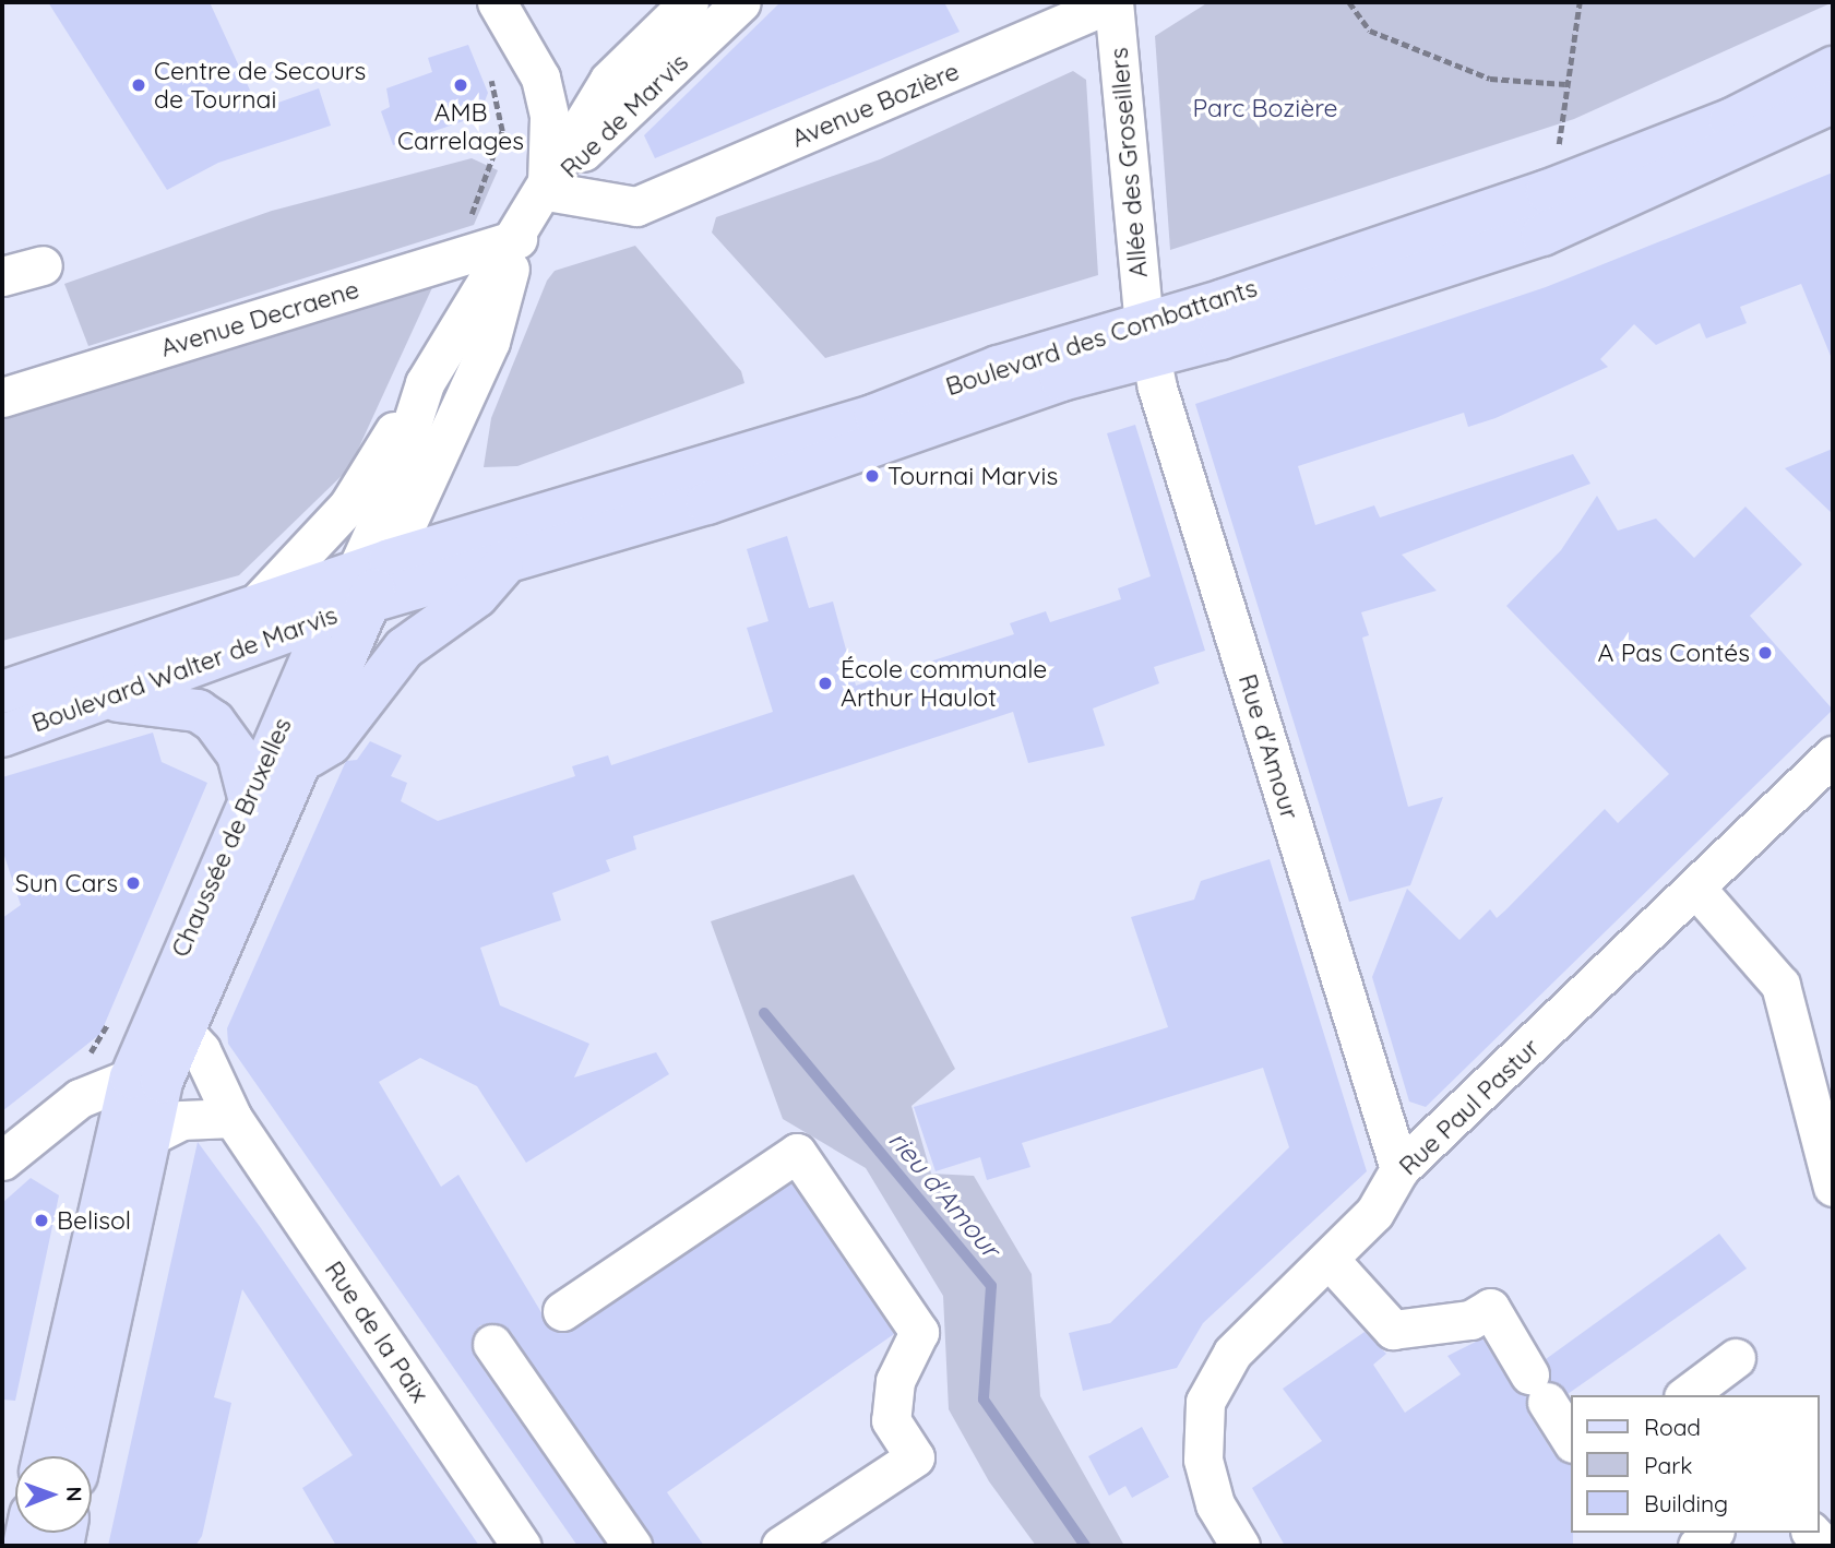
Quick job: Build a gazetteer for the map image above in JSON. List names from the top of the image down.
{
  "streets": {
    "main road": ["Boulevard des Combattants", "Boulevard Walter de Marvis", "Chaussée de Bruxelles"],
    "street": [
      "Avenue Bozière",
      "Rue de Marvis",
      "Allée des Groseillers",
      "Avenue Decraene",
      "Rue d'Amour",
      "Rue Paul Pastur",
      "Rue de la Paix"
    ]
  },
  "crossings": [
    ["Avenue Bozière", "Rue de Marvis"],
    ["Avenue Bozière", "Allée des Groseillers"],
    ["Avenue Bozière", "Chaussée de Bruxelles"],
    ["Rue de Marvis", "Chaussée de Bruxelles"],
    ["Allée des Groseillers", "Boulevard des Combattants"],
    ["Allée des Groseillers", "Rue d'Amour"],
    ["Avenue Decraene", "Chaussée de Bruxelles"],
    ["Boulevard des Combattants", "Boulevard Walter de Marvis"],
    ["Boulevard des Combattants", "Rue d'Amour"],
    ["Boulevard des Combattants", "Chaussée de Bruxelles"],
    ["Boulevard Walter de Marvis", "Chaussée de Bruxelles"],
    ["Rue d'Amour", "Rue Paul Pastur"],
    ["Chaussée de Bruxelles", "Rue de la Paix"]
  ],
  "water": ["rieu d'Amour"],
  "parks": ["Parc Bozière"],
  "places": [
    "Centre de Secours de Tournai",
    "AMB Carrelages",
    "Tournai Marvis",
    "A Pas Contés",
    "École communale Arthur Haulot",
    "Sun Cars",
    "Belisol"
  ],
  "legend": ["Road", "Park", "Building"],
  "north": "right"
}
